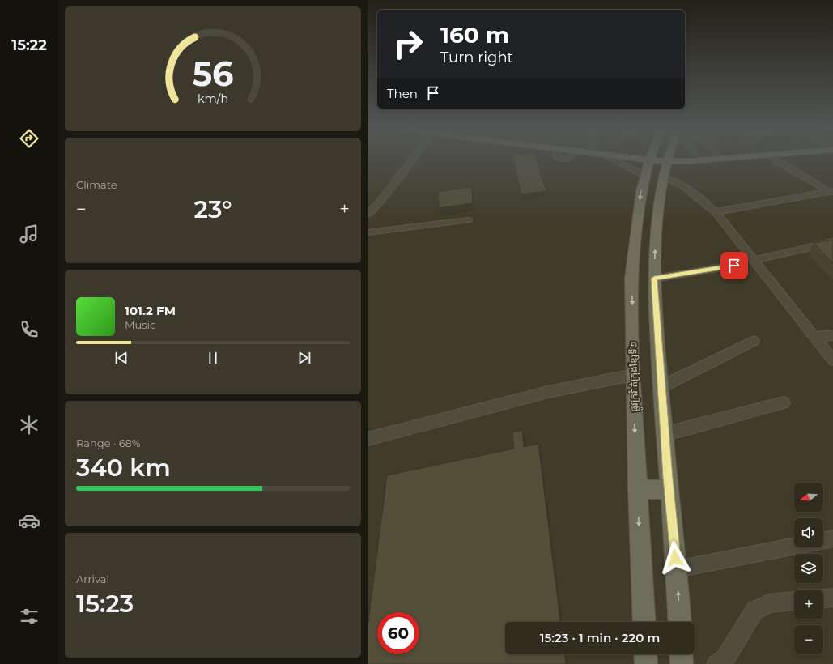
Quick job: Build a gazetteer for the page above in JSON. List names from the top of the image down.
{
  "streets": {
    "main road": ["ផ្លូវក្រវ៉ាត់ក្រុងខ្សែទី២"]
  },
  "north": "left",
  "page": {
    "tabs": "15:22",
    "turn": ["160 m", "Turn right"],
    "then": "Then",
    "tile": [
      "Climate",
      ["Range · 68%", "340 km"],
      ["Arrival", "15:23"]
    ],
    "heat": ["−", "23°", "+"],
    "song": ["101.2 FM", "Music"],
    "map_buttons": ["+", "−"],
    "limit": "60",
    "trip": "15:23 · 1 min · 220 m",
    "gauge": ["56", "km/h"]
  }
}
